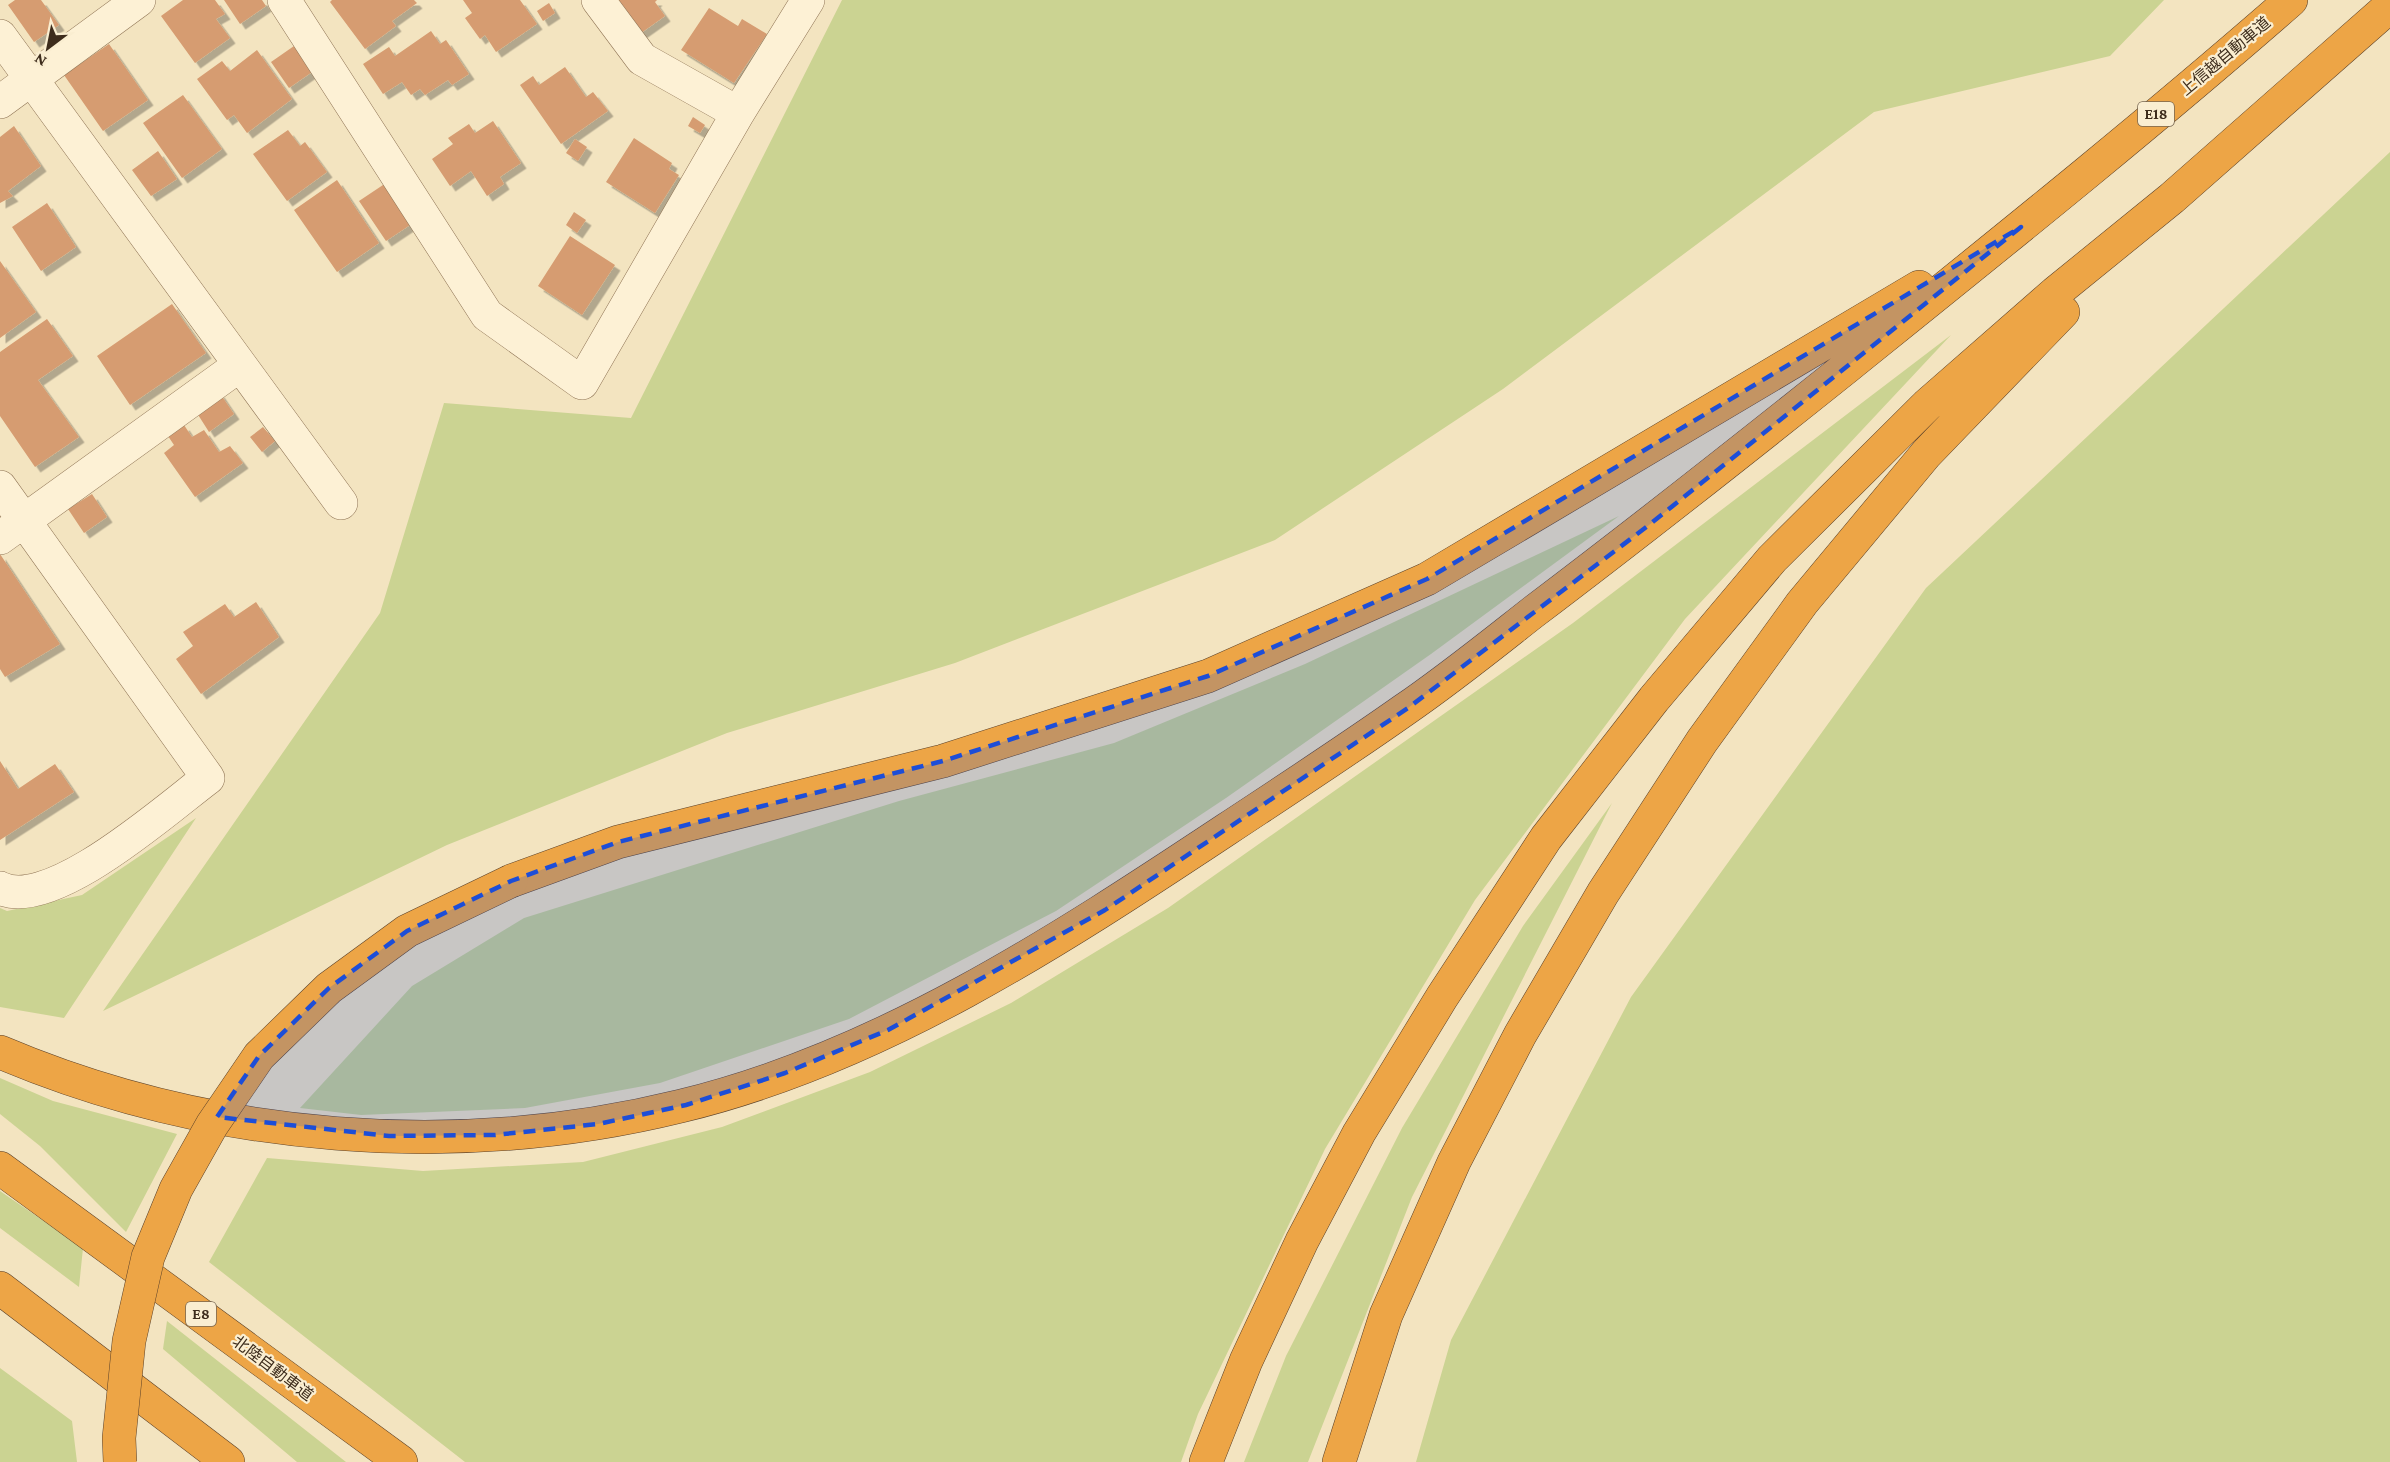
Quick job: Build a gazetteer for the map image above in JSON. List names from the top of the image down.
{
  "streets": {
    "highway": [
      "上信越自動車道",
      "E18",
      "E8",
      "北陸自動車道"
    ]
  },
  "north": "bottom left"
}
